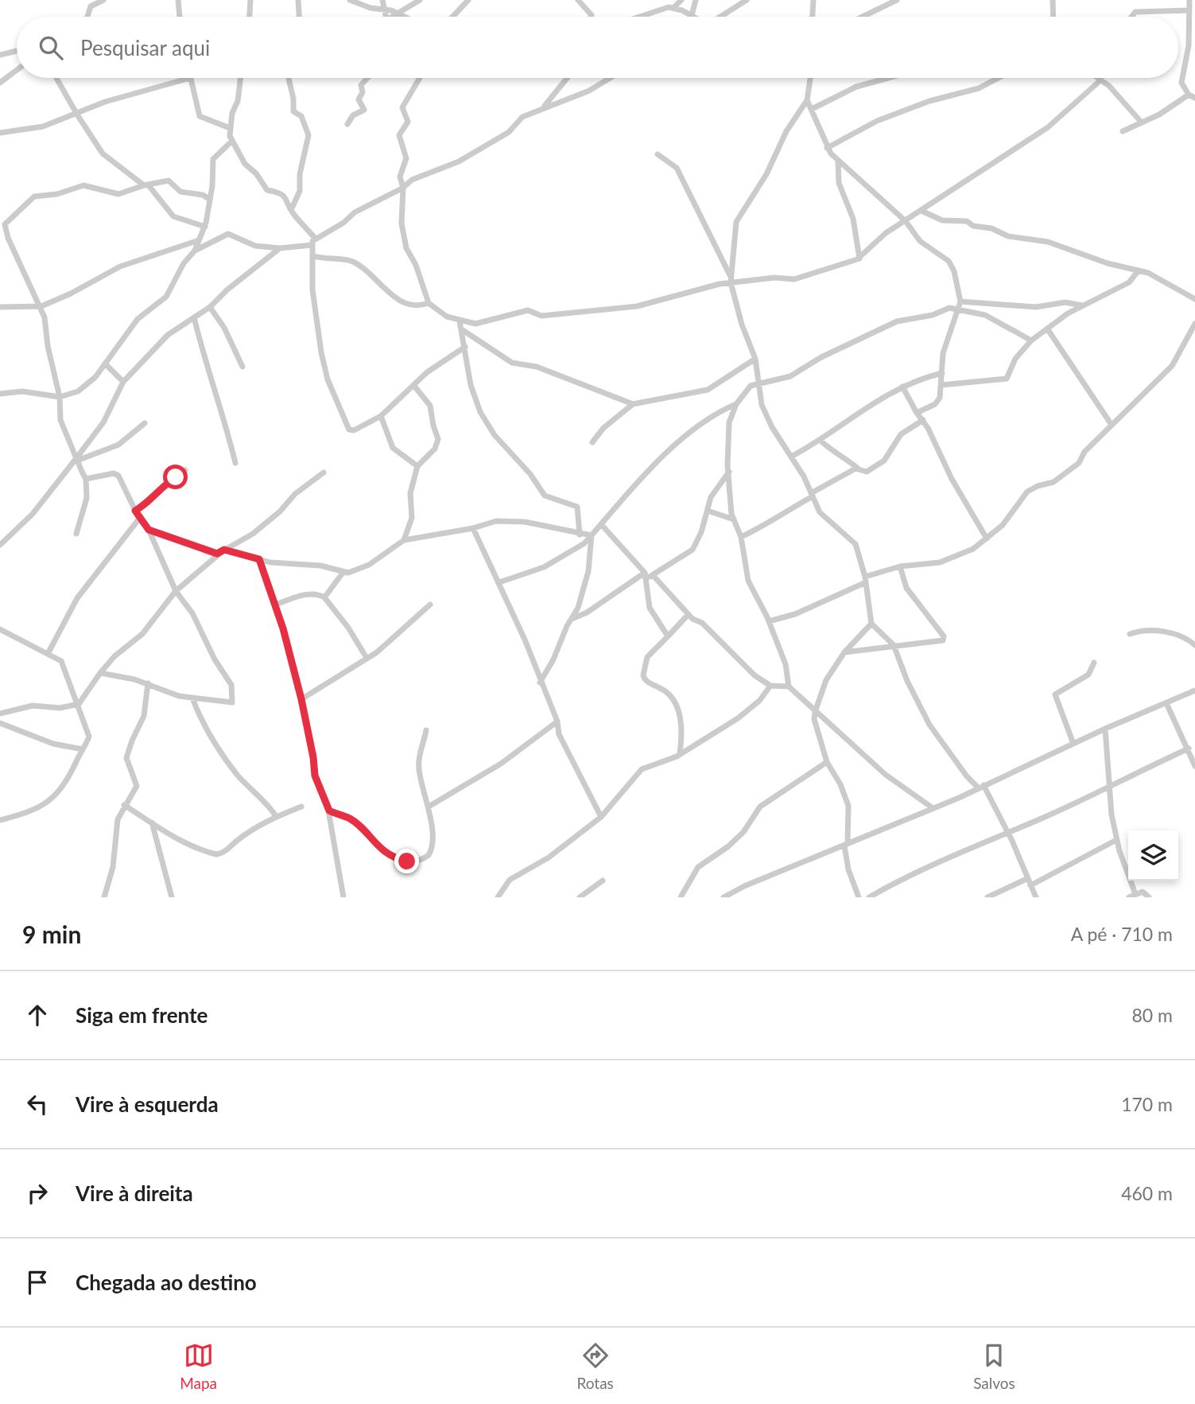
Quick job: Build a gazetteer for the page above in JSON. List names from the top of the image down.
{
  "page": {
    "search": "Pesquisar aqui",
    "heading": ["9 min", "A pé · 710 m"],
    "list": [
      ["Siga em frente", "80 m"],
      ["Vire à esquerda", "170 m"],
      ["Vire à direita", "460 m"],
      "Chegada ao destino"
    ],
    "nav": ["Mapa", "Rotas", "Salvos"]
  }
}
